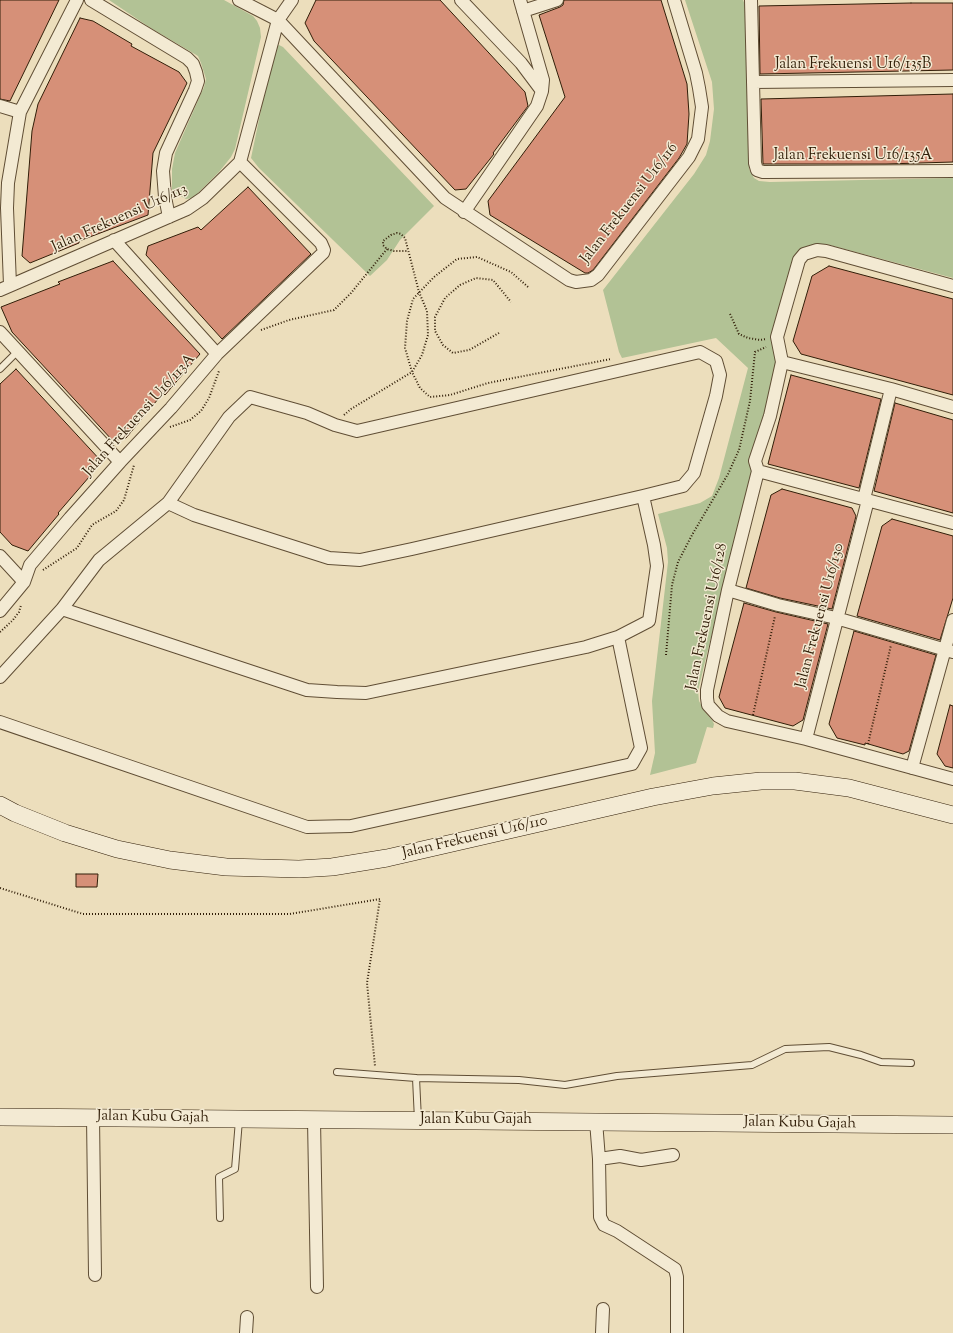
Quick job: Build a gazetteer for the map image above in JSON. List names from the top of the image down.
{
  "streets": {
    "street": [
      "Jalan Frekuensi U16/135B",
      "Jalan Frekuensi U16/135A",
      "Jalan Frekuensi U16/116",
      "Jalan Frekuensi U16/113",
      "Jalan Frekuensi U16/113A",
      "Jalan Frekuensi U16/130",
      "Jalan Frekuensi U16/128",
      "Jalan Frekuensi U16/110",
      "Jalan Kubu Gajah"
    ]
  },
  "crossings": [
    ["Jalan Frekuensi U16/135B", "Jalan Frekuensi U16/135A"],
    ["Jalan Frekuensi U16/113", "Jalan Frekuensi U16/113A"],
    ["Jalan Frekuensi U16/130", "Jalan Frekuensi U16/128"]
  ]
}
